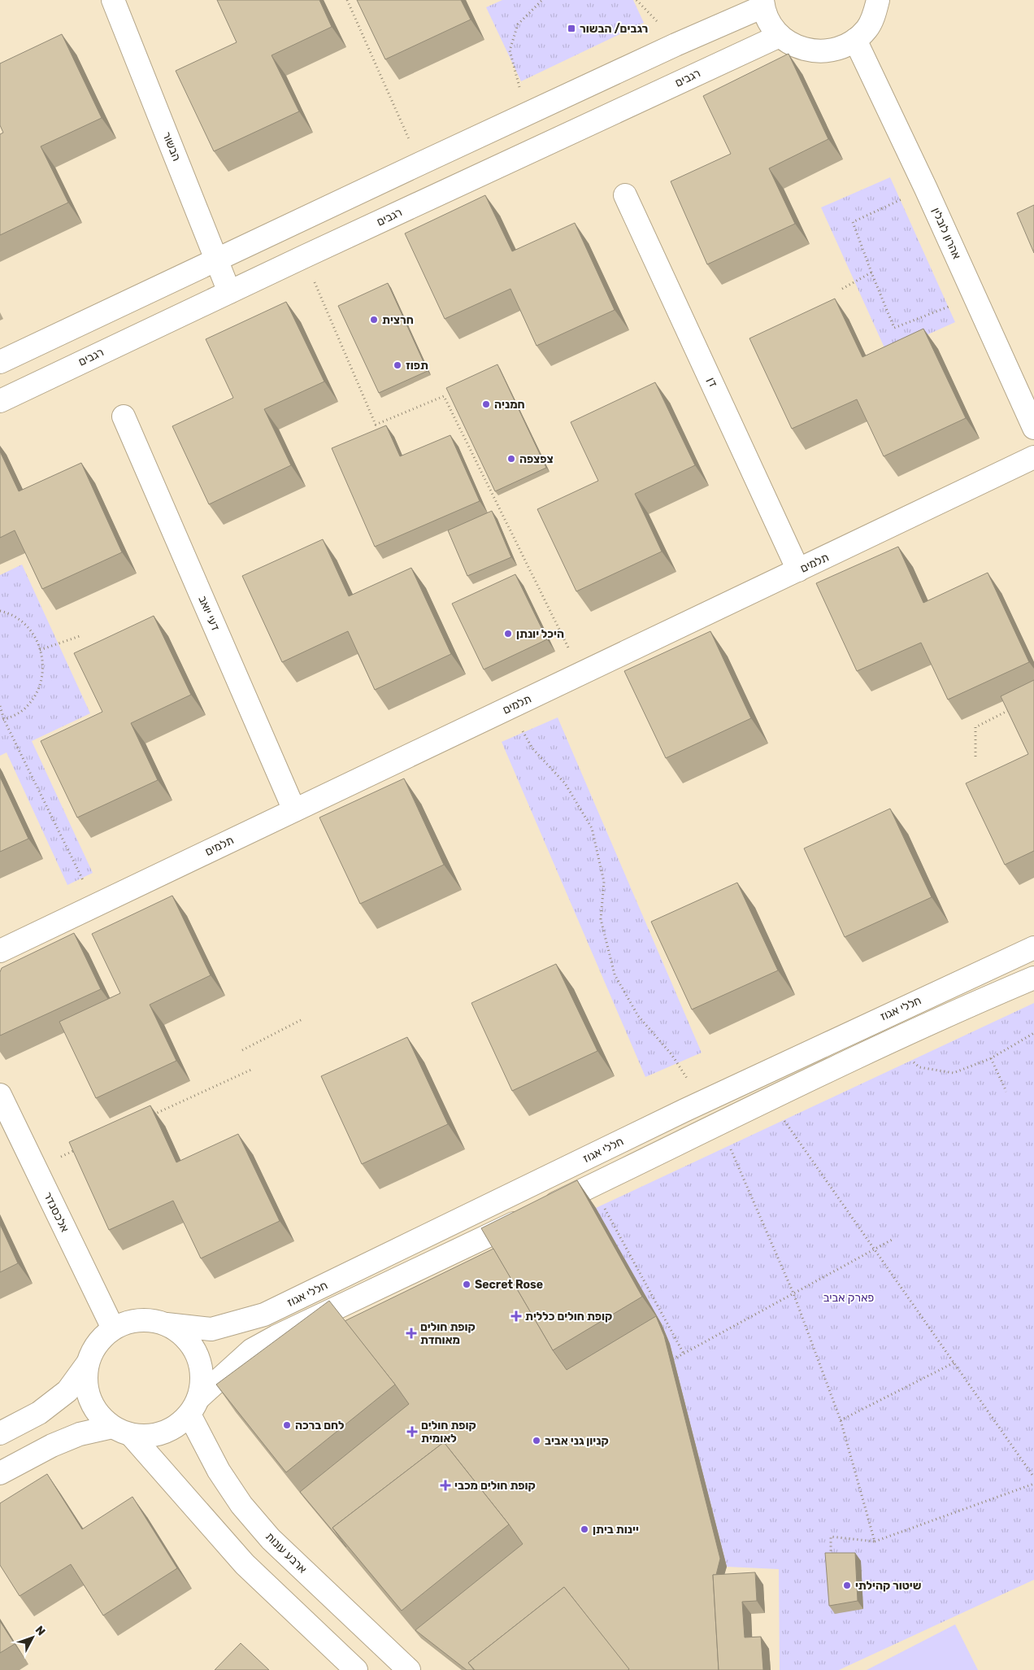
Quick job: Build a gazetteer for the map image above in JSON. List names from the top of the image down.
{
  "streets": {
    "street": [
      "רגבים",
      "הבשור",
      "אהרון לובלין",
      "דן",
      "תלמים",
      "דעי יואב",
      "חללי אגוז",
      "אלכסנדר",
      "ארבע עונות"
    ]
  },
  "crossings": [
    ["רגבים", "הבשור"],
    ["דן", "תלמים"],
    ["תלמים", "דעי יואב"],
    ["חללי אגוז", "אלכסנדר"],
    ["חללי אגוז", "ארבע עונות"],
    ["אלכסנדר", "ארבע עונות"]
  ],
  "parks": ["פארק אביב"],
  "places": {
    "transit": ["רגבים/ הבשור"],
    "other": [
      "חרצית",
      "תפוז",
      "חמניה",
      "צפצפה",
      "היכל יונתן",
      "Secret Rose",
      "לחם ברכה",
      "קניון גני אביב",
      "יינות ביתן",
      "שיטור קהילתי"
    ],
    "health": [
      "קופת חולים כללית",
      "קופת חולים מאוחדת",
      "קופת חולים לאומית",
      "קופת חולים מכבי"
    ]
  },
  "north": "top right"
}
